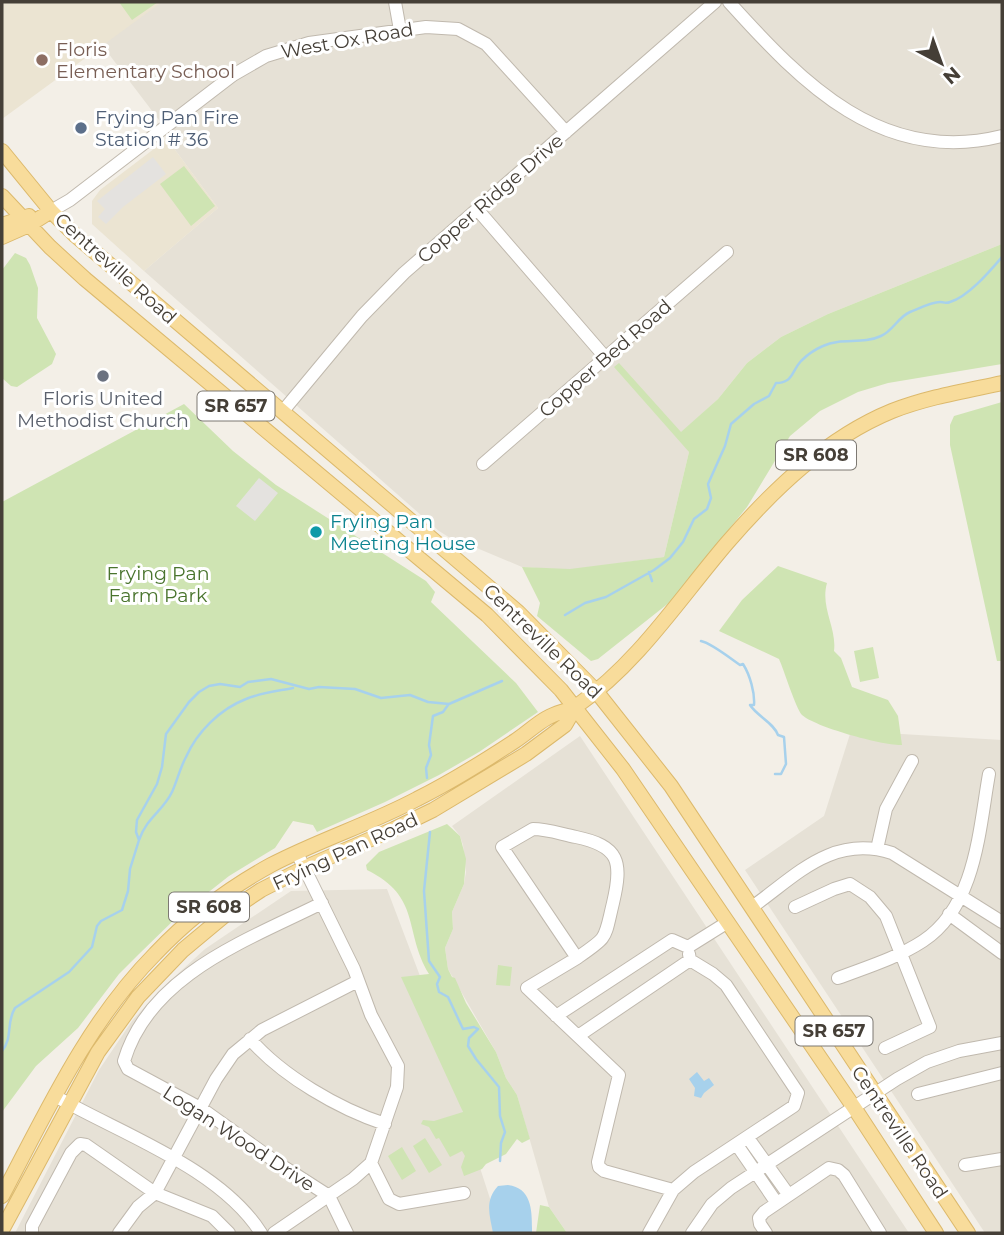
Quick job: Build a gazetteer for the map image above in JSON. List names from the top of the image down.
{
  "streets": {
    "main road": [
      "West Ox Road",
      "Centreville Road",
      "SR 657",
      "SR 608",
      "Frying Pan Road"
    ],
    "street": ["Copper Ridge Drive", "Copper Bed Road", "Logan Wood Drive"]
  },
  "crossings": [
    ["West Ox Road", "Copper Ridge Drive"],
    ["West Ox Road", "Centreville Road"],
    ["Copper Ridge Drive", "Centreville Road"],
    ["Centreville Road", "Frying Pan Road"]
  ],
  "parks": ["Frying Pan Farm Park"],
  "places": [
    "Floris Elementary School",
    "Frying Pan Fire Station # 36",
    "Floris United Methodist Church",
    "Frying Pan Meeting House"
  ],
  "north": "bottom right"
}
